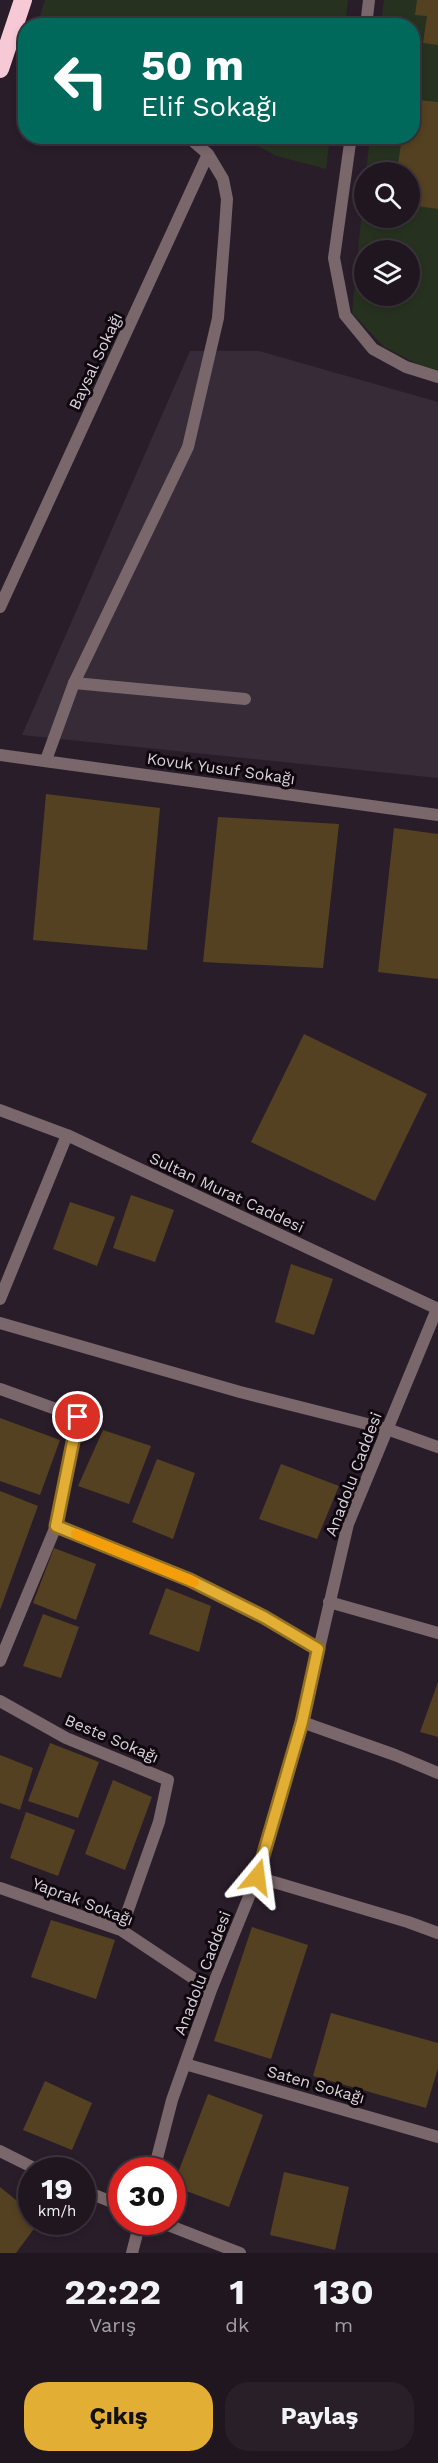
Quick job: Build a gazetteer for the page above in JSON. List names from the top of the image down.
{
  "streets": {
    "street": [
      "Baysal Sokağı",
      "Kovuk Yusuf Sokağı",
      "Sultan Murat Caddesi",
      "Anadolu Caddesi",
      "Beste Sokağı",
      "Yaprak Sokağı",
      "Saten Sokağı"
    ]
  },
  "crossings": [
    ["Sultan Murat Caddesi", "Anadolu Caddesi"],
    ["Anadolu Caddesi", "Yaprak Sokağı"],
    ["Anadolu Caddesi", "Saten Sokağı"],
    ["Beste Sokağı", "Yaprak Sokağı"]
  ],
  "page": {
    "turn": ["50 m", "Elif Sokağı"],
    "speed": "19 km/h",
    "limit": "30",
    "eta": [
      "22:22",
      "Varış",
      "1",
      "dk",
      "130",
      "m"
    ],
    "buttons": ["Çıkış", "Paylaş"]
  }
}
